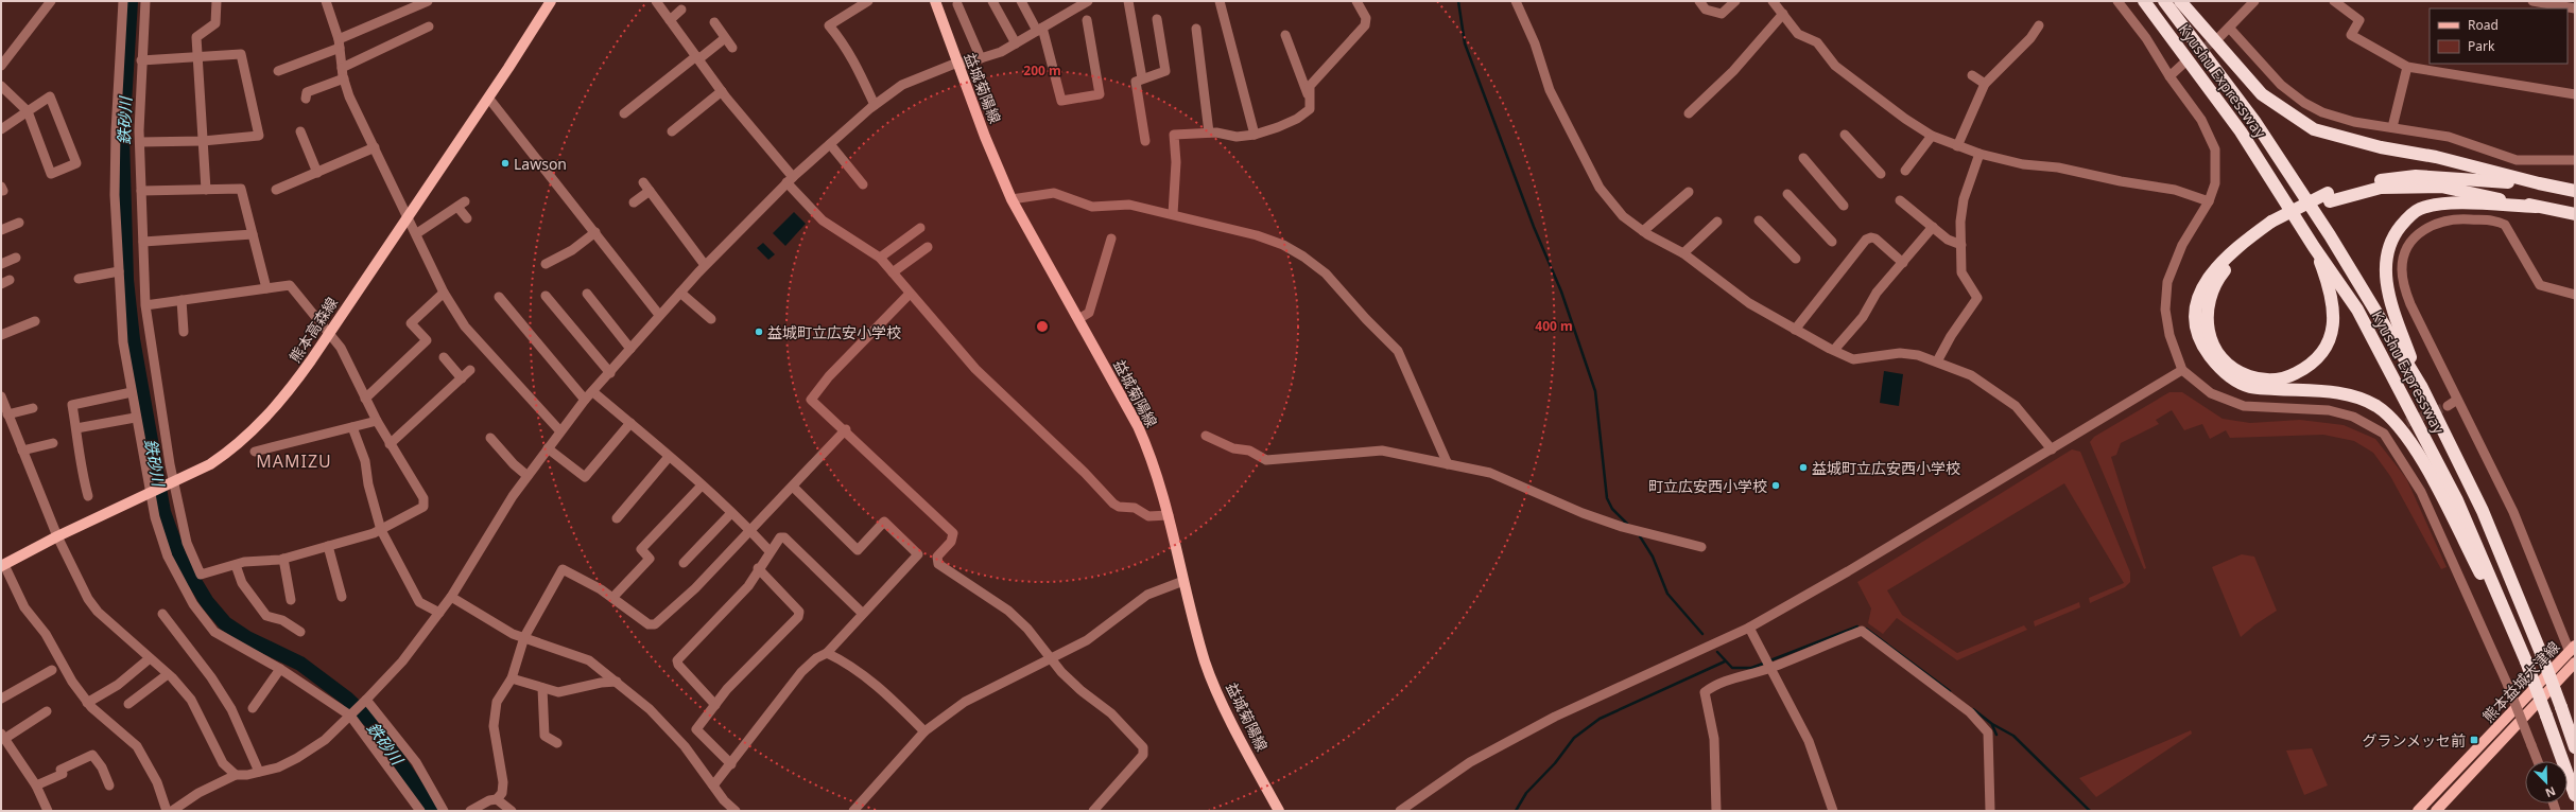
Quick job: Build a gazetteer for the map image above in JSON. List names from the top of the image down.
{
  "streets": {
    "highway": ["Kyushu Expressway"],
    "main road": ["益城菊陽線", "熊本高森線", "熊本益城大津線"]
  },
  "districts": ["MAMIZU"],
  "water": ["鉄砂川"],
  "places": {
    "other": [
      "Lawson",
      "益城町立広安小学校",
      "益城町立広安西小学校",
      "町立広安西小学校"
    ],
    "transit": ["グランメッセ前"]
  },
  "legend": ["Road", "Park"],
  "north": "bottom right",
  "rings": ["200 m", "400 m"]
}
